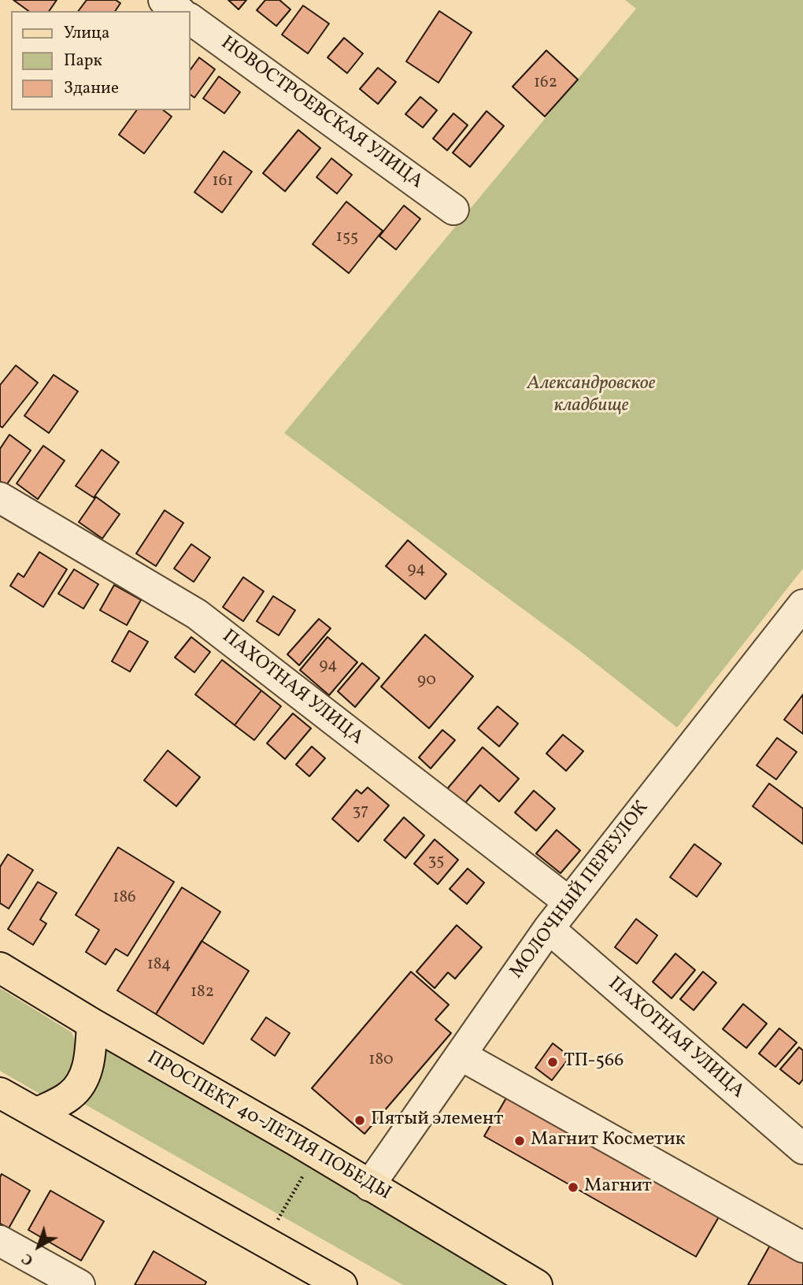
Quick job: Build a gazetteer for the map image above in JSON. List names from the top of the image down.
{
  "streets": {
    "main road": ["ПРОСПЕКТ 40-ЛЕТИЯ ПОБЕДЫ"],
    "street": ["НОВОСТРОЕВСКАЯ УЛИЦА", "ПАХОТНАЯ УЛИЦА", "МОЛОЧНЫЙ ПЕРЕУЛОК"]
  },
  "crossings": [
    ["ПАХОТНАЯ УЛИЦА", "МОЛОЧНЫЙ ПЕРЕУЛОК"],
    ["МОЛОЧНЫЙ ПЕРЕУЛОК", "ПРОСПЕКТ 40-ЛЕТИЯ ПОБЕДЫ"]
  ],
  "parks": ["Александровское кладбище"],
  "places": [
    "ТП-566",
    "Пятый элемент",
    "Магнит Косметик",
    "Магнит"
  ],
  "house_numbers": [
    "162",
    "161",
    "155",
    "94",
    "94",
    "90",
    "37",
    "35",
    "186",
    "184",
    "182",
    "180"
  ],
  "legend": ["Улица", "Парк", "Здание"],
  "north": "bottom left"
}
